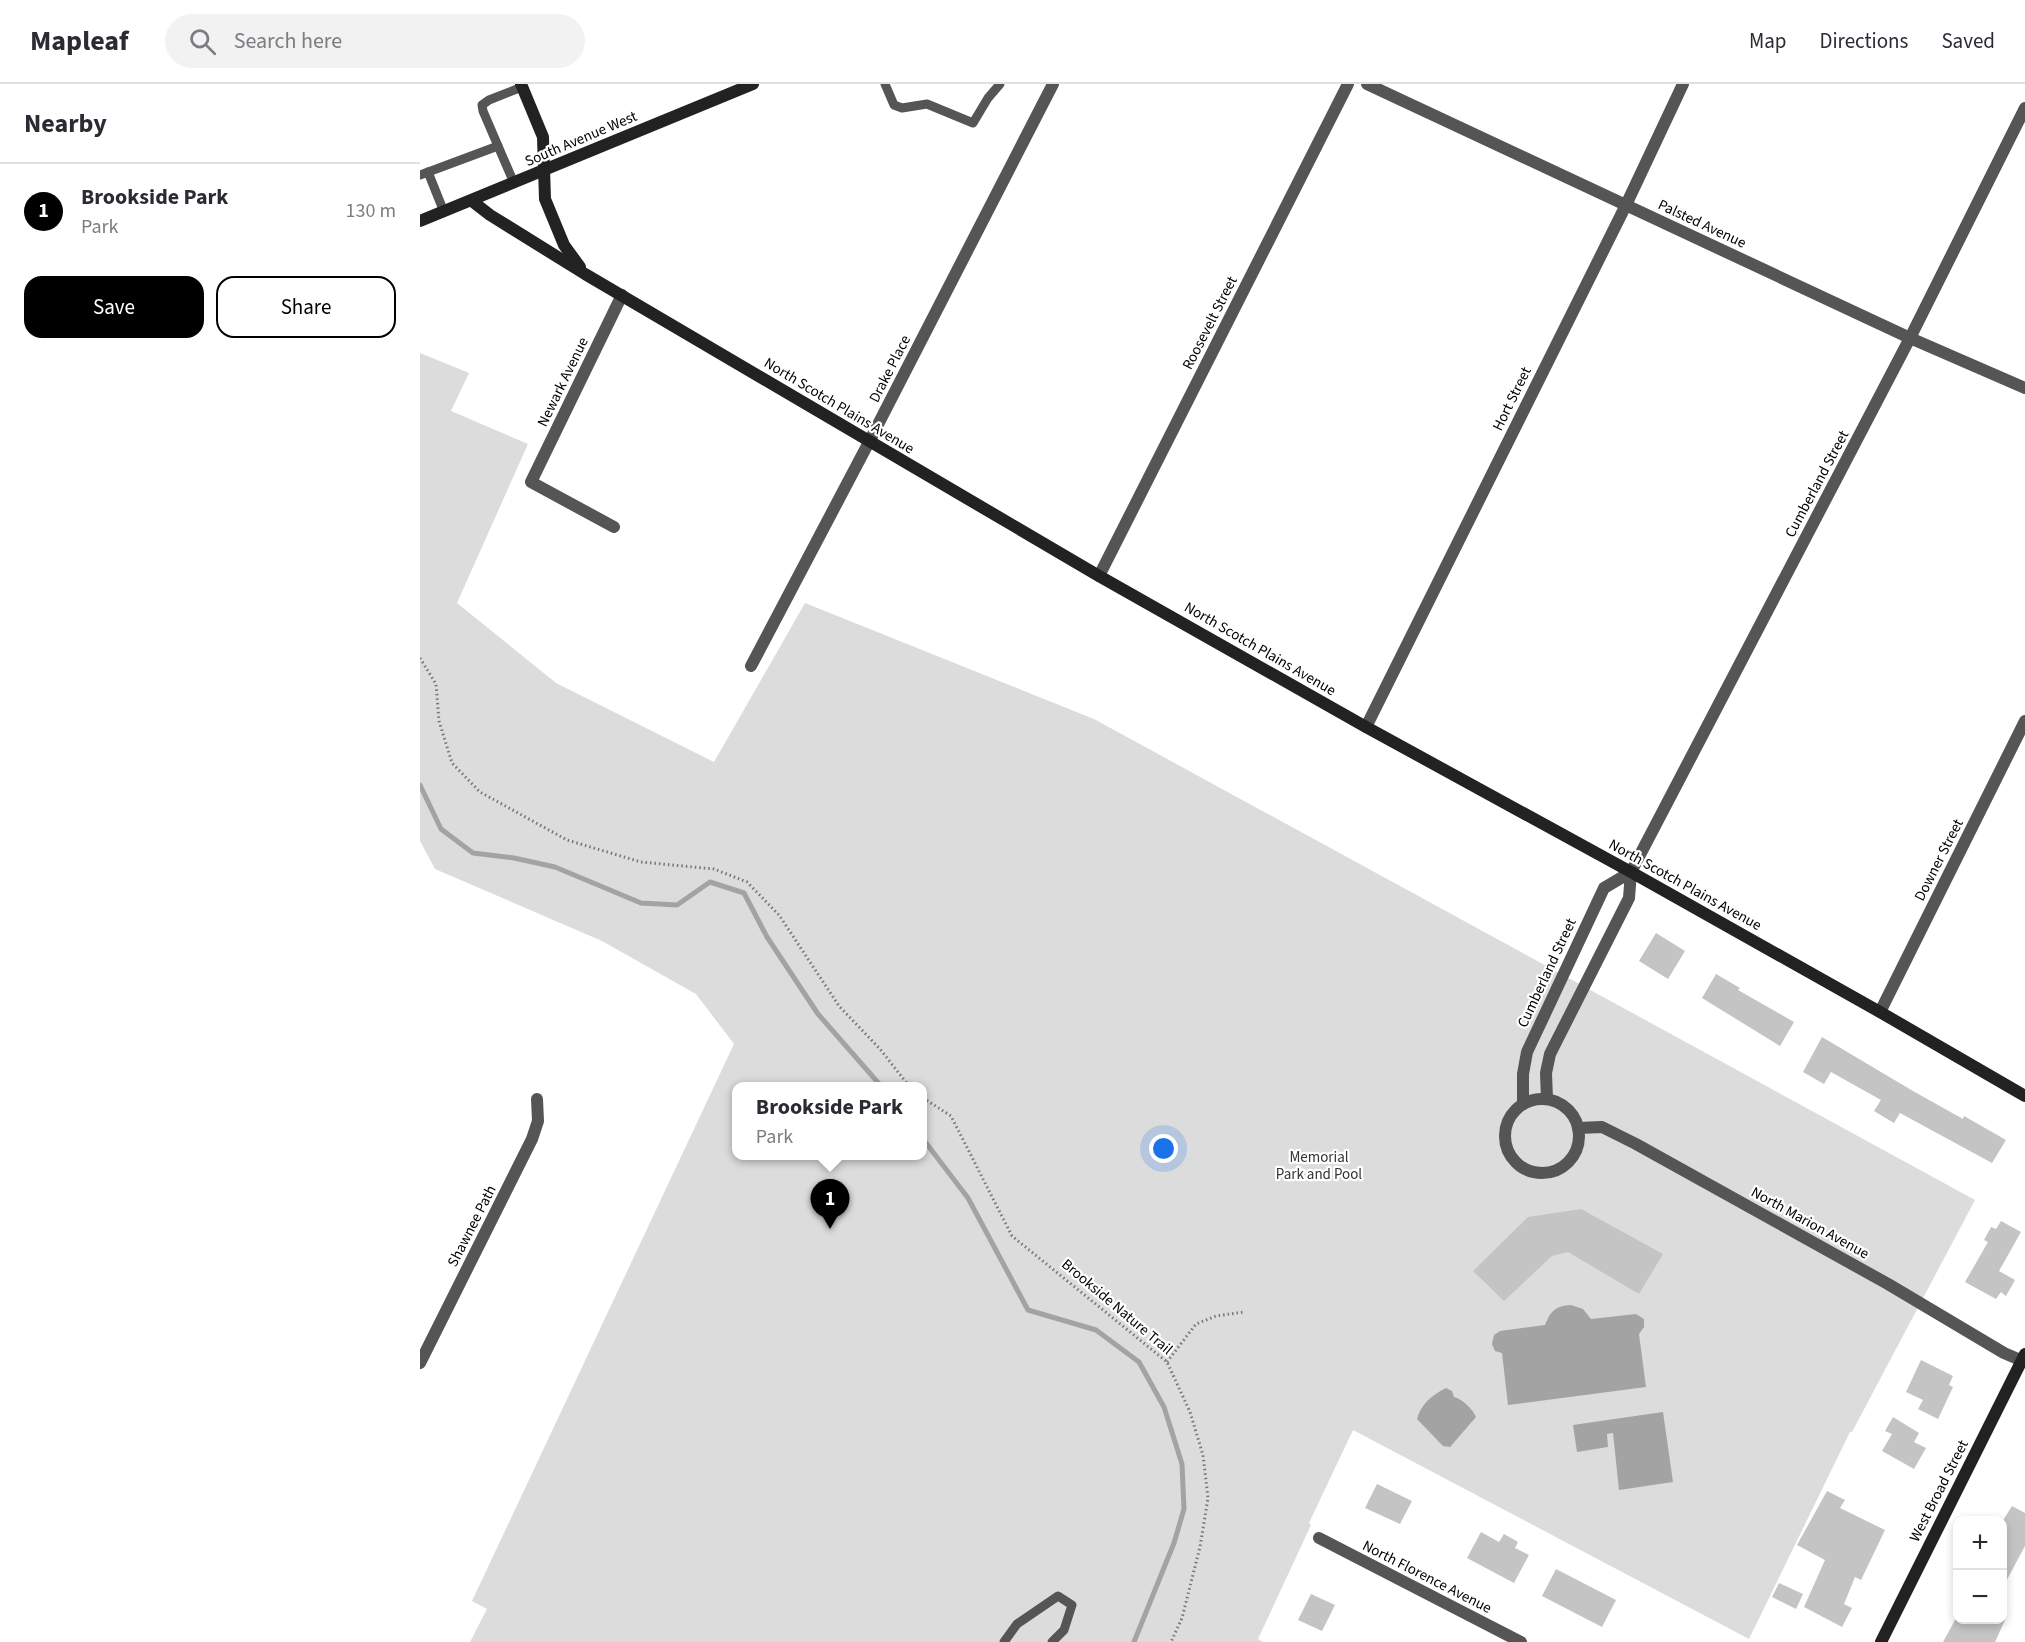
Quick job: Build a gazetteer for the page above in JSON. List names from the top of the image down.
{
  "streets": {
    "street": [
      "South Avenue West",
      "Palsted Avenue",
      "Roosevelt Street",
      "Drake Place",
      "Newark Avenue",
      "Hort Street",
      "North Scotch Plains Avenue",
      "Cumberland Street",
      "Downer Street",
      "North Marion Avenue",
      "Shawnee Path",
      "West Broad Street",
      "North Florence Avenue"
    ],
    "path": ["Brookside Nature Trail"]
  },
  "crossings": [
    ["South Avenue West", "North Scotch Plains Avenue"],
    ["Palsted Avenue", "Hort Street"],
    ["Palsted Avenue", "Cumberland Street"],
    ["Roosevelt Street", "North Scotch Plains Avenue"],
    ["Drake Place", "North Scotch Plains Avenue"],
    ["Newark Avenue", "North Scotch Plains Avenue"],
    ["Hort Street", "North Scotch Plains Avenue"],
    ["North Scotch Plains Avenue", "Cumberland Street"],
    ["North Scotch Plains Avenue", "Downer Street"],
    ["Cumberland Street", "North Marion Avenue"],
    ["North Marion Avenue", "West Broad Street"]
  ],
  "parks": ["Memorial Park and Pool"],
  "page": {
    "header": "Mapleaf",
    "search": "Search here",
    "nav": ["Map", "Directions", "Saved"],
    "heading": "Nearby",
    "list": [
      {
        "mark": "1",
        "name": "Brookside Park",
        "note": "Park",
        "value": "130 m"
      }
    ],
    "buttons": ["Save", "Share"],
    "popup": ["Brookside Park", "Park"],
    "pins": "1",
    "map_buttons": ["+", "−"]
  }
}
